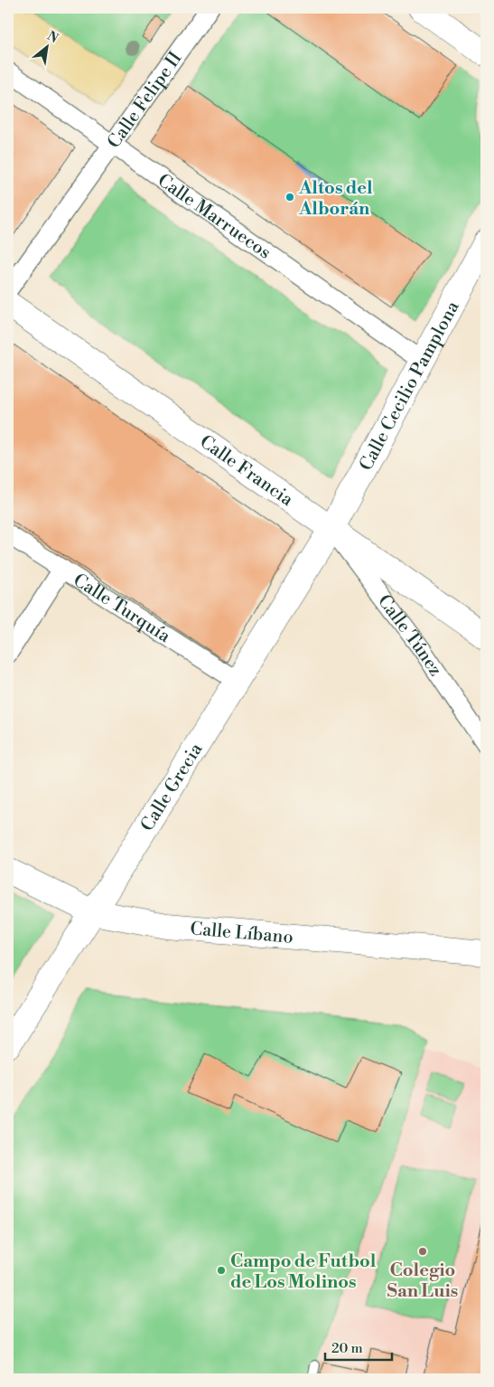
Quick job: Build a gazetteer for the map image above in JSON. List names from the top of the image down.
{
  "streets": {
    "street": [
      "Calle Felipe II",
      "Calle Marruecos",
      "Calle Cecilio Pamplona",
      "Calle Francia",
      "Calle Turquía",
      "Calle Túnez",
      "Calle Grecia",
      "Calle Líbano"
    ]
  },
  "crossings": [
    ["Calle Felipe II", "Calle Marruecos"],
    ["Calle Marruecos", "Calle Cecilio Pamplona"],
    ["Calle Cecilio Pamplona", "Calle Francia"],
    ["Calle Cecilio Pamplona", "Calle Túnez"],
    ["Calle Cecilio Pamplona", "Calle Grecia"],
    ["Calle Francia", "Calle Túnez"],
    ["Calle Francia", "Calle Grecia"],
    ["Calle Turquía", "Calle Grecia"],
    ["Calle Túnez", "Calle Grecia"],
    ["Calle Grecia", "Calle Líbano"]
  ],
  "places": ["Altos del Alborán", "Colegio San Luis", "Campo de Futbol de Los Molinos"],
  "scale_bar": "20 m",
  "north": "top right"
}
